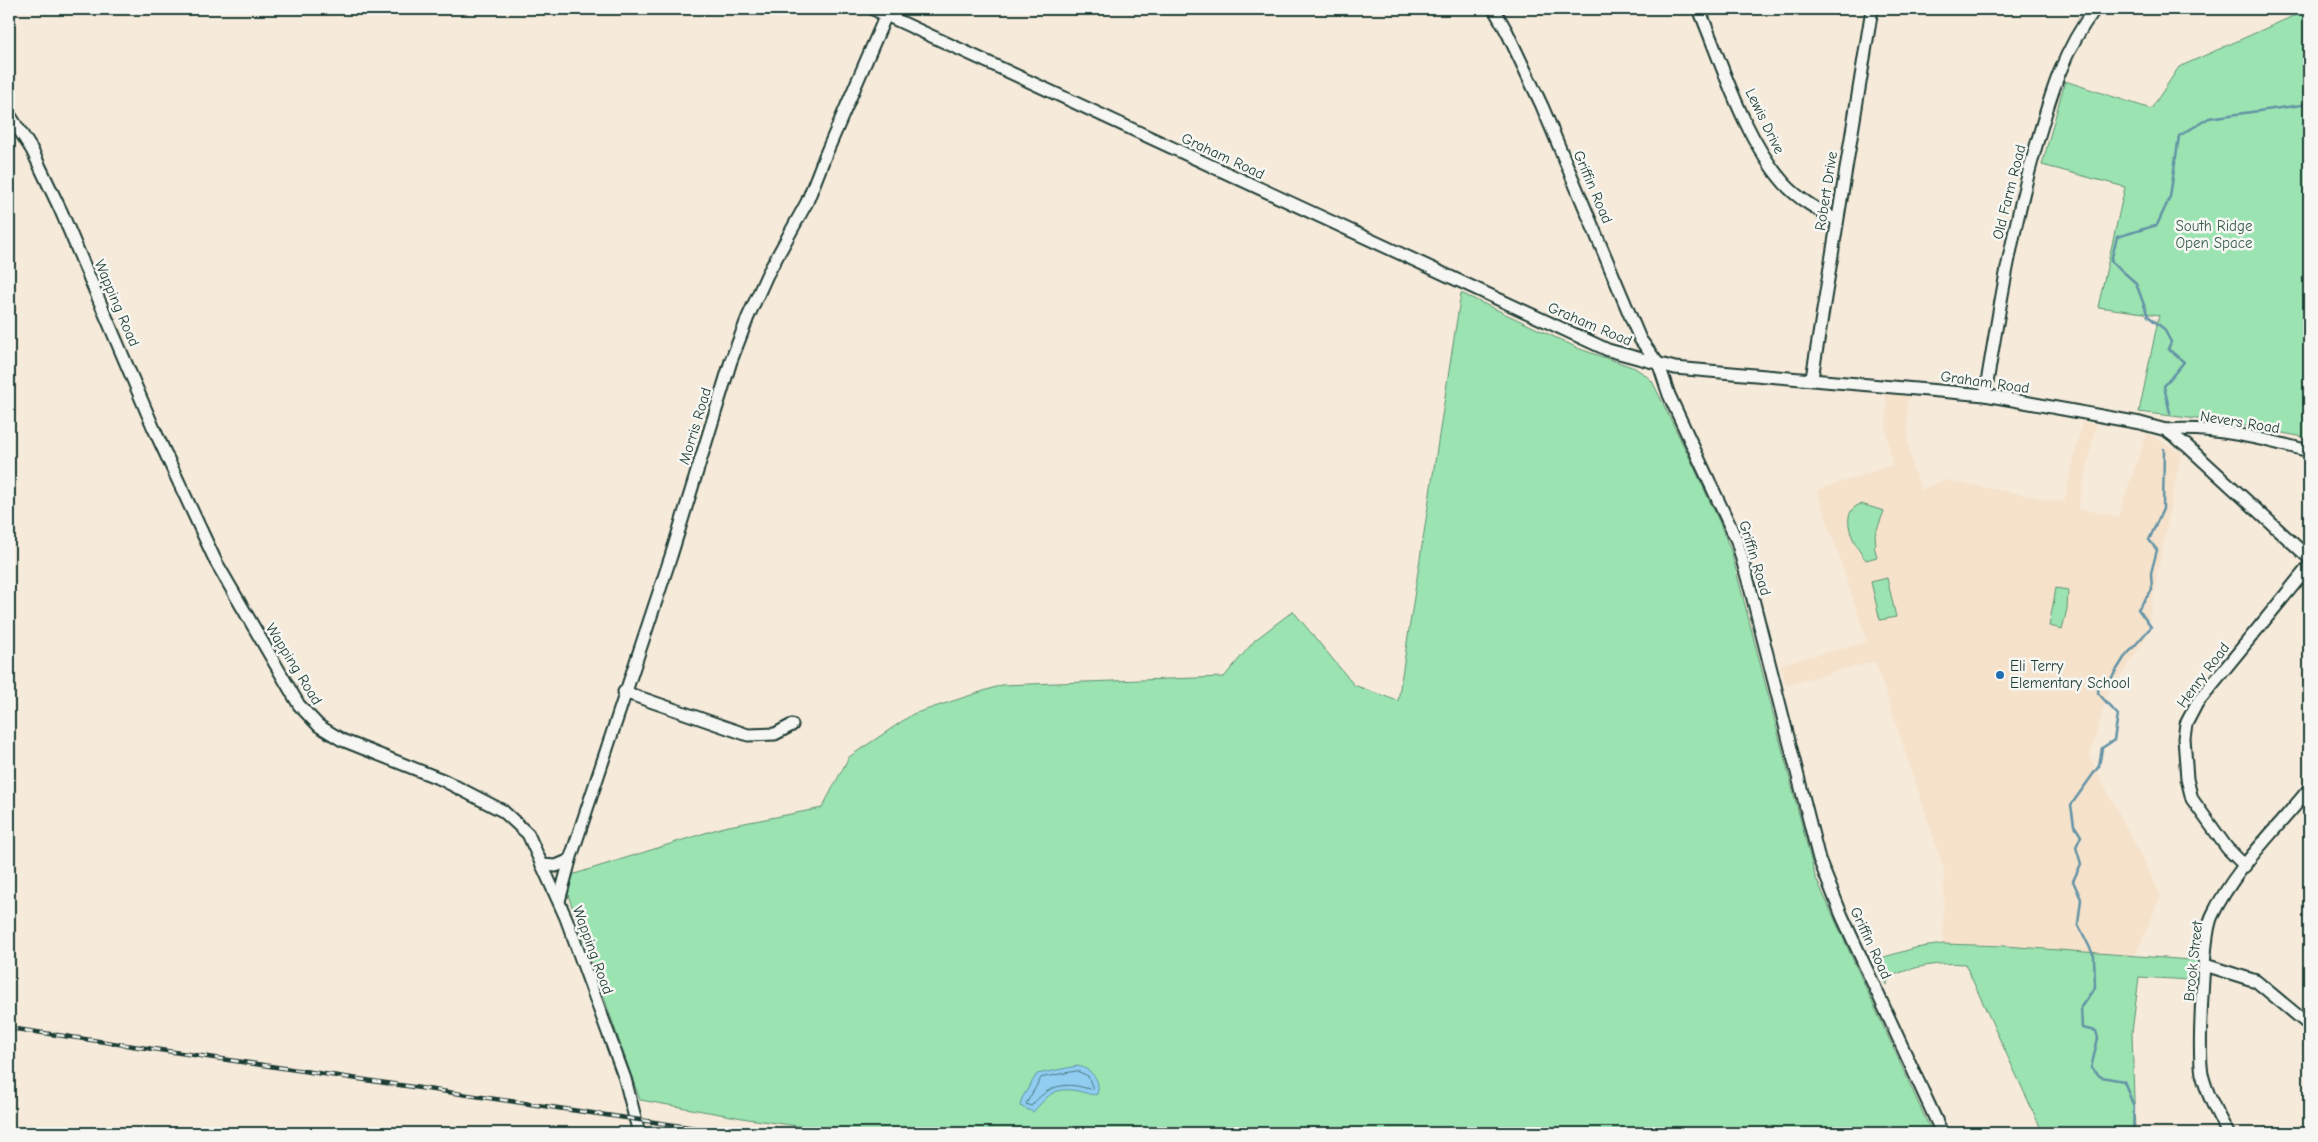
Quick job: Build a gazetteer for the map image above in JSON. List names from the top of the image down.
{
  "streets": {
    "street": [
      "Lewis Drive",
      "Graham Road",
      "Griffin Road",
      "Robert Drive",
      "Old Farm Road",
      "Wapping Road",
      "Nevers Road",
      "Morris Road",
      "Henry Road",
      "Brook Street"
    ]
  },
  "crossings": [
    ["Lewis Drive", "Robert Drive"],
    ["Graham Road", "Griffin Road"],
    ["Graham Road", "Robert Drive"],
    ["Graham Road", "Old Farm Road"],
    ["Graham Road", "Nevers Road"],
    ["Graham Road", "Morris Road"],
    ["Wapping Road", "Morris Road"],
    ["Henry Road", "Brook Street"]
  ],
  "parks": ["South Ridge Open Space"],
  "places": ["Eli Terry Elementary School"]
}
